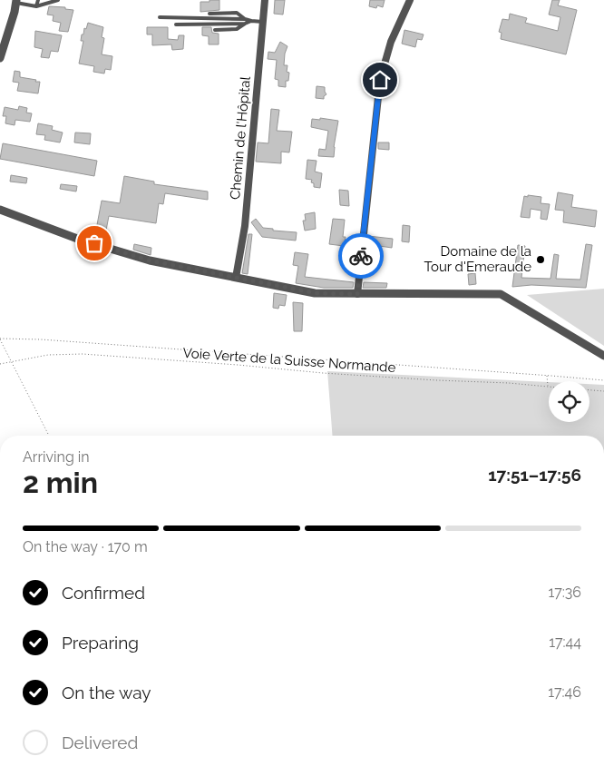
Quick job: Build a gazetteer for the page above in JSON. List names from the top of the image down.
{
  "streets": {
    "street": ["Chemin de l'Hôpital"],
    "path": ["Voie Verte de la Suisse Normande"]
  },
  "places": ["Domaine de la Tour d'Emeraude"],
  "page": {
    "heading": ["2 min", "Arriving in", "17:51–17:56"],
    "bar": "On the way · 170 m",
    "list": [
      ["Confirmed", "17:36"],
      ["Preparing", "17:44"],
      ["On the way", "17:46"],
      "Delivered"
    ]
  }
}
